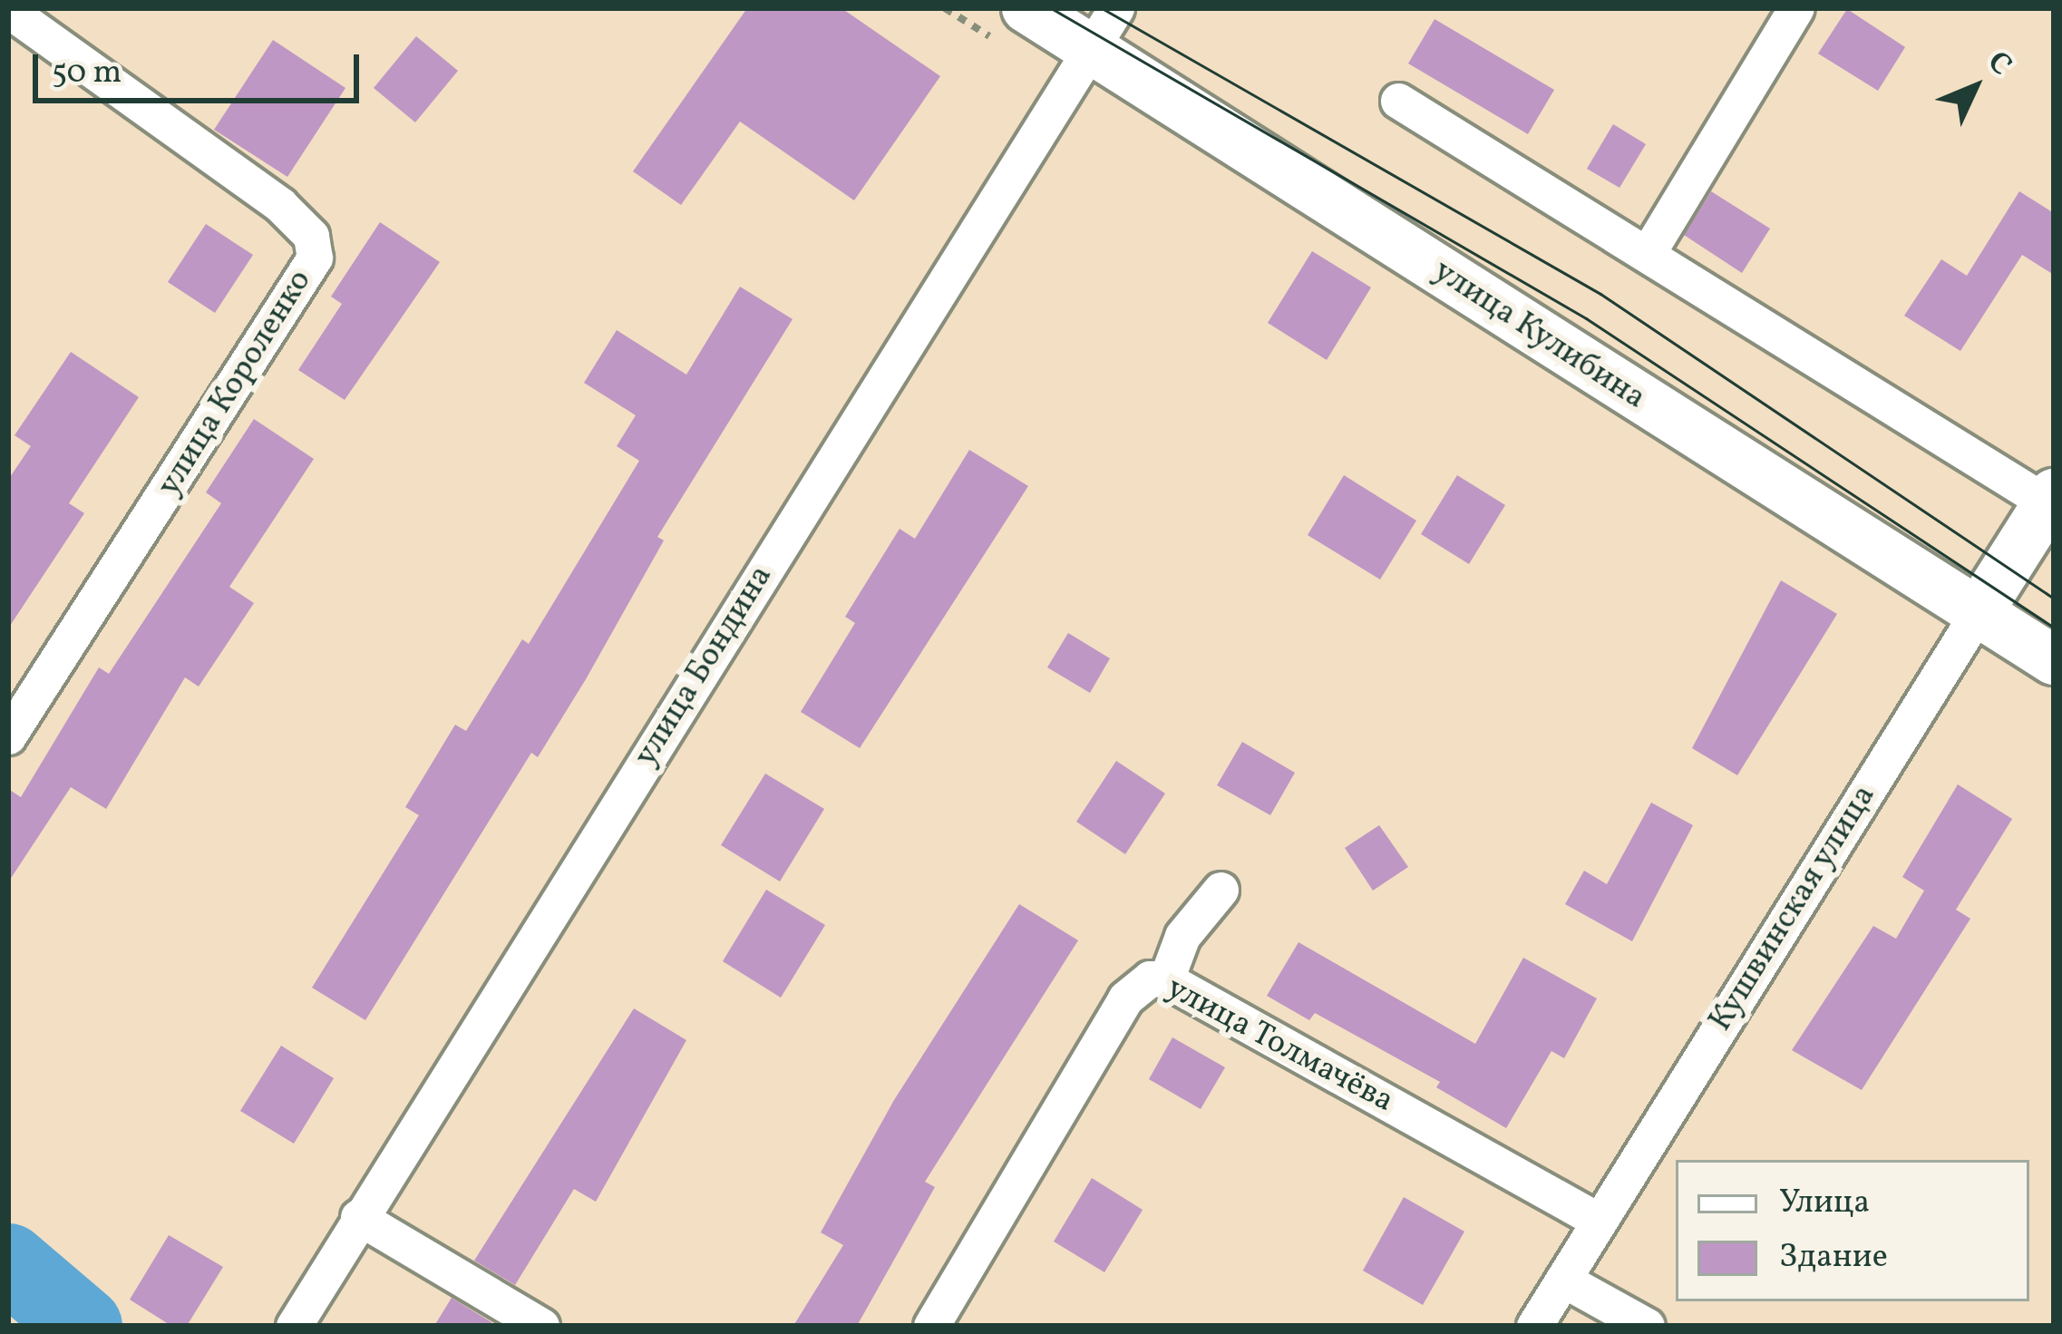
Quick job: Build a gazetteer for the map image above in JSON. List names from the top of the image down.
{
  "streets": {
    "main road": ["улица Кулибина", "Кушвинская улица"],
    "street": ["улица Короленко", "улица Бондина", "улица Толмачёва"]
  },
  "crossings": [
    ["улица Кулибина", "улица Бондина"],
    ["улица Кулибина", "Кушвинская улица"],
    ["Кушвинская улица", "улица Толмачёва"]
  ],
  "legend": ["Улица", "Здание"],
  "scale_bar": "50 m",
  "north": "top right"
}
